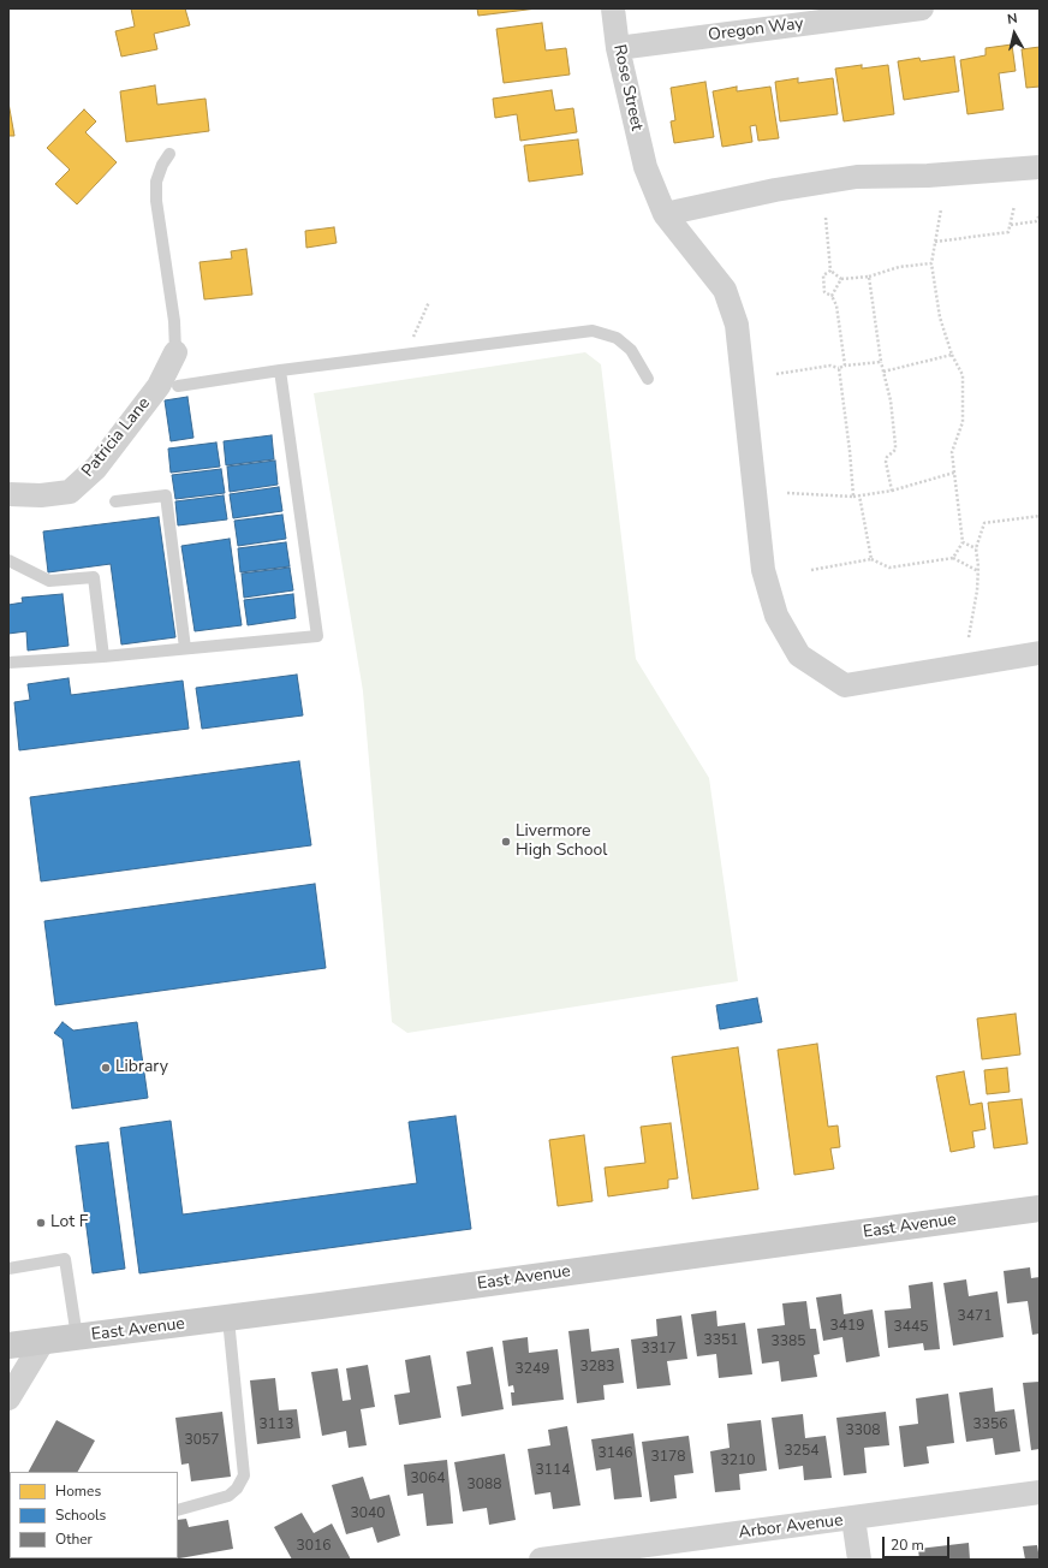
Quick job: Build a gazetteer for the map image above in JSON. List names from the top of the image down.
{
  "streets": {
    "main road": ["East Avenue"],
    "street": [
      "Oregon Way",
      "Rose Street",
      "Patricia Lane",
      "Arbor Avenue"
    ]
  },
  "crossings": [
    ["Oregon Way", "Rose Street"]
  ],
  "places": ["Livermore High School", "Library", "Lot F"],
  "house_numbers": [
    "3471",
    "3419",
    "3445",
    "3351",
    "3385",
    "3317",
    "3283",
    "3249",
    "3113",
    "3356",
    "3308",
    "3057",
    "3254",
    "3146",
    "3178",
    "3210",
    "3114",
    "3064",
    "3088",
    "3040",
    "3016"
  ],
  "legend": ["Homes", "Schools", "Other"],
  "scale_bar": "20 m",
  "north": "top"
}
